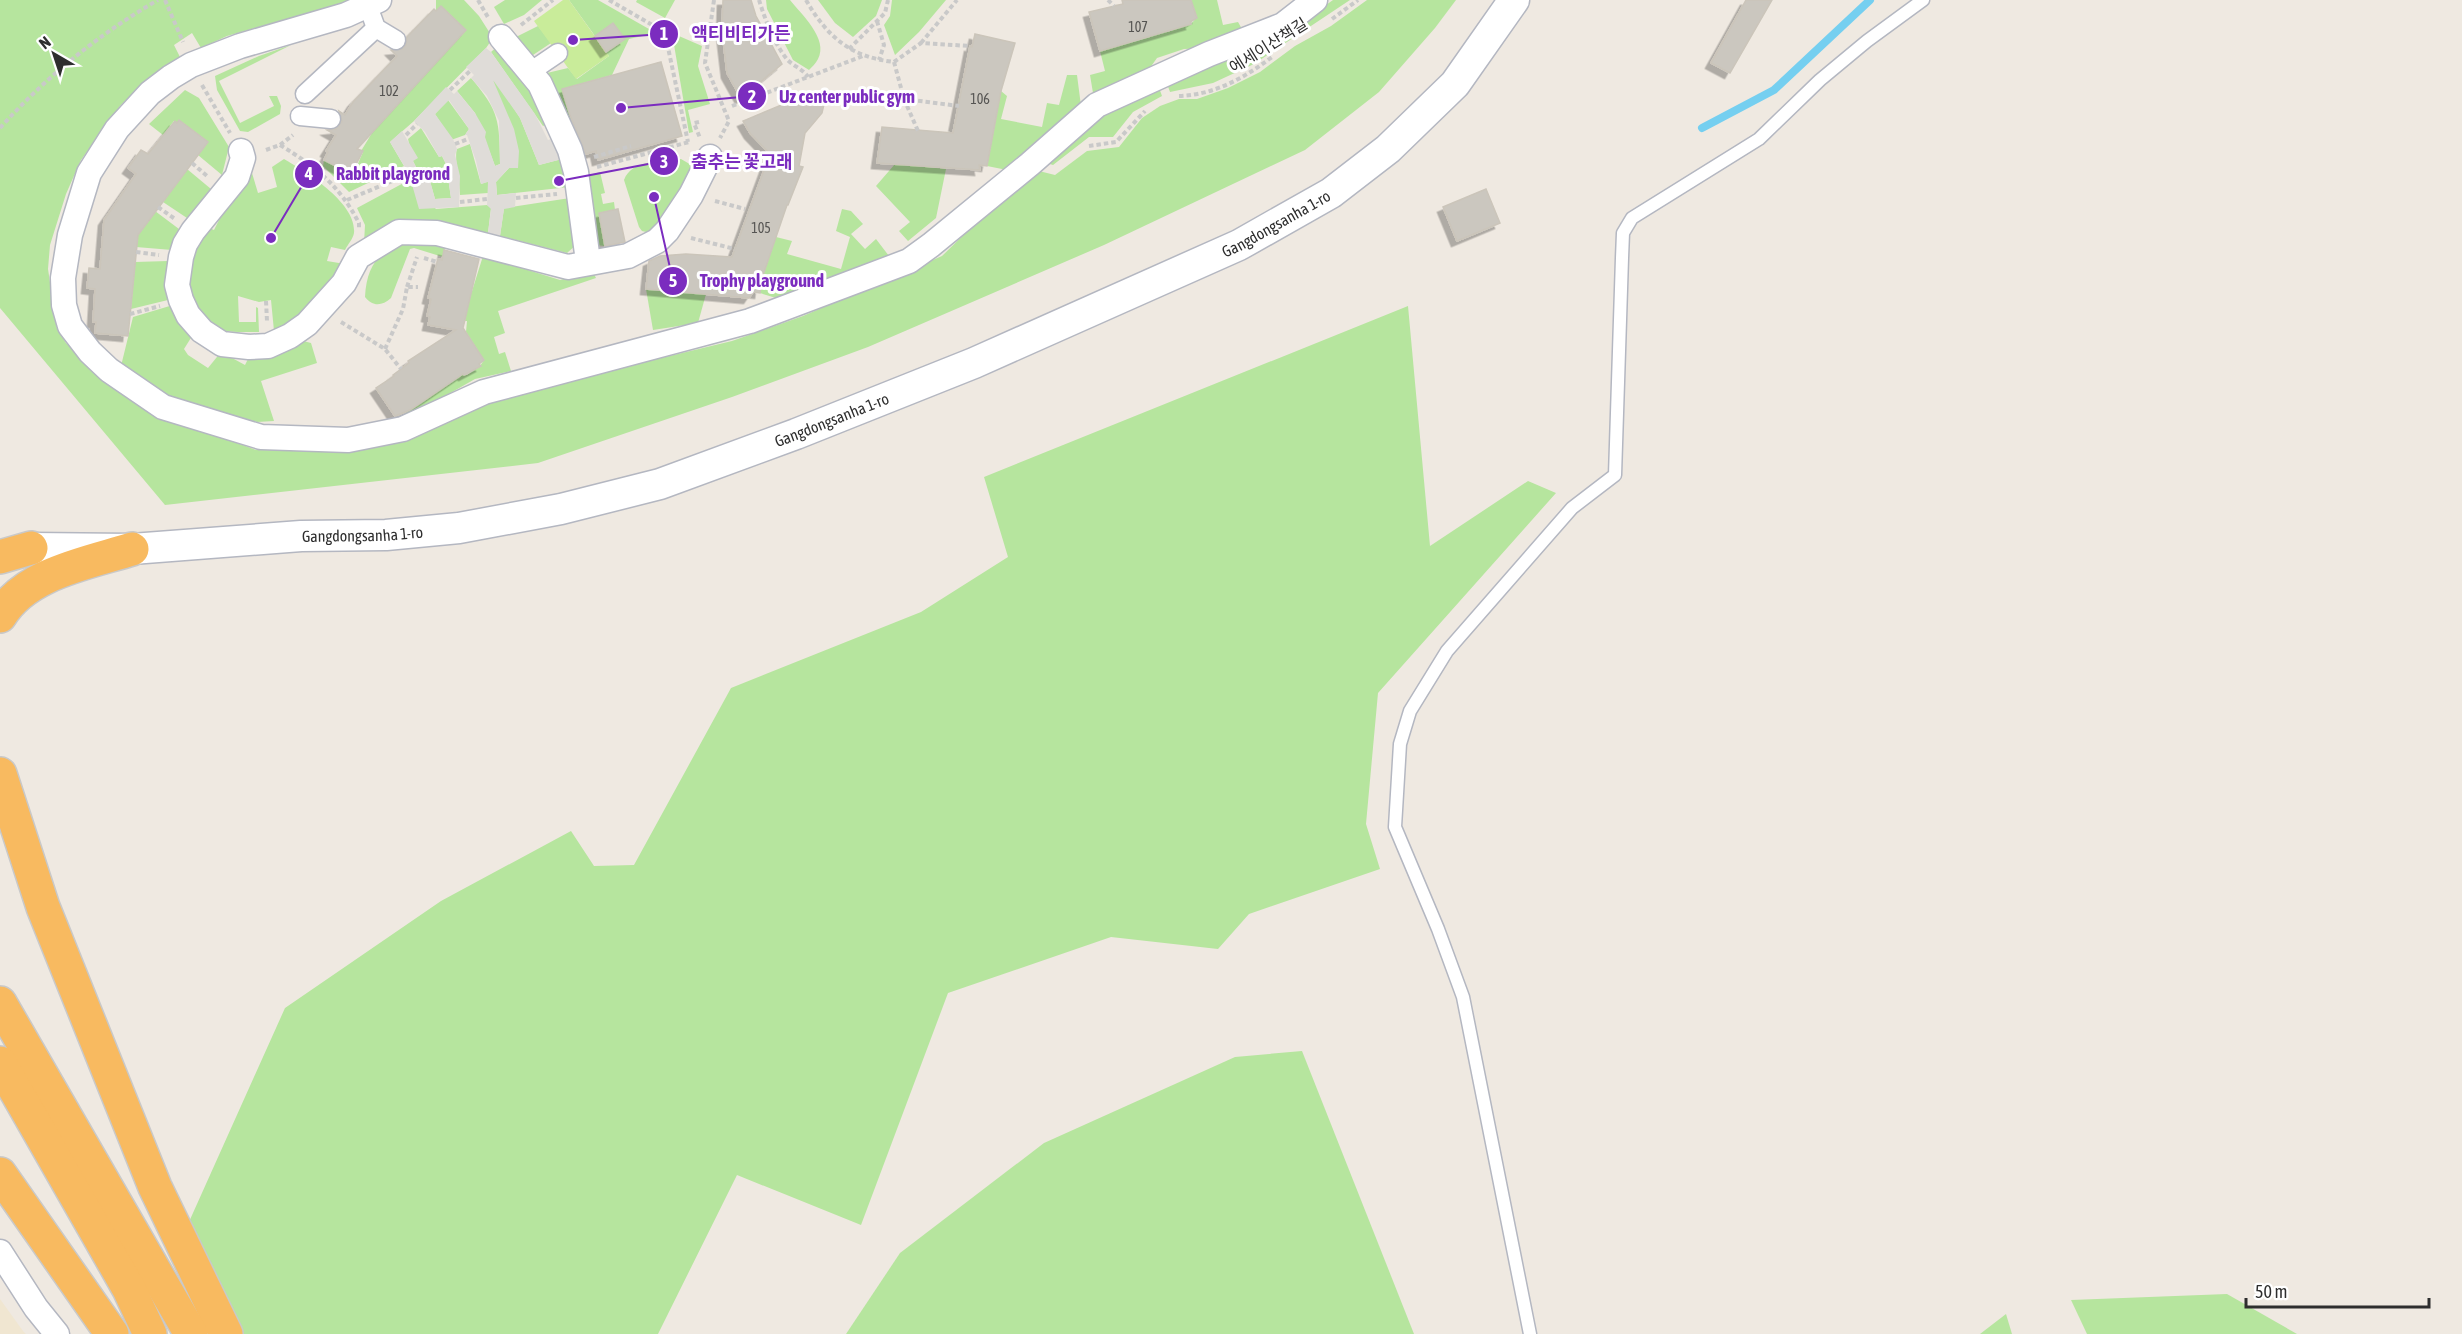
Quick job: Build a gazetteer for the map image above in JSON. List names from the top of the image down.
{
  "streets": {
    "street": ["Gangdongsanha 1-ro"],
    "path": ["에세이산책길"]
  },
  "places": [
    "액티비티가든",
    "Uz center public gym",
    "춤추는 꽃고래",
    "Trophy playground",
    "Rabbit playgrond"
  ],
  "house_numbers": [
    "107",
    "102",
    "106",
    "105"
  ],
  "scale_bar": "50 m",
  "north": "top left"
}
